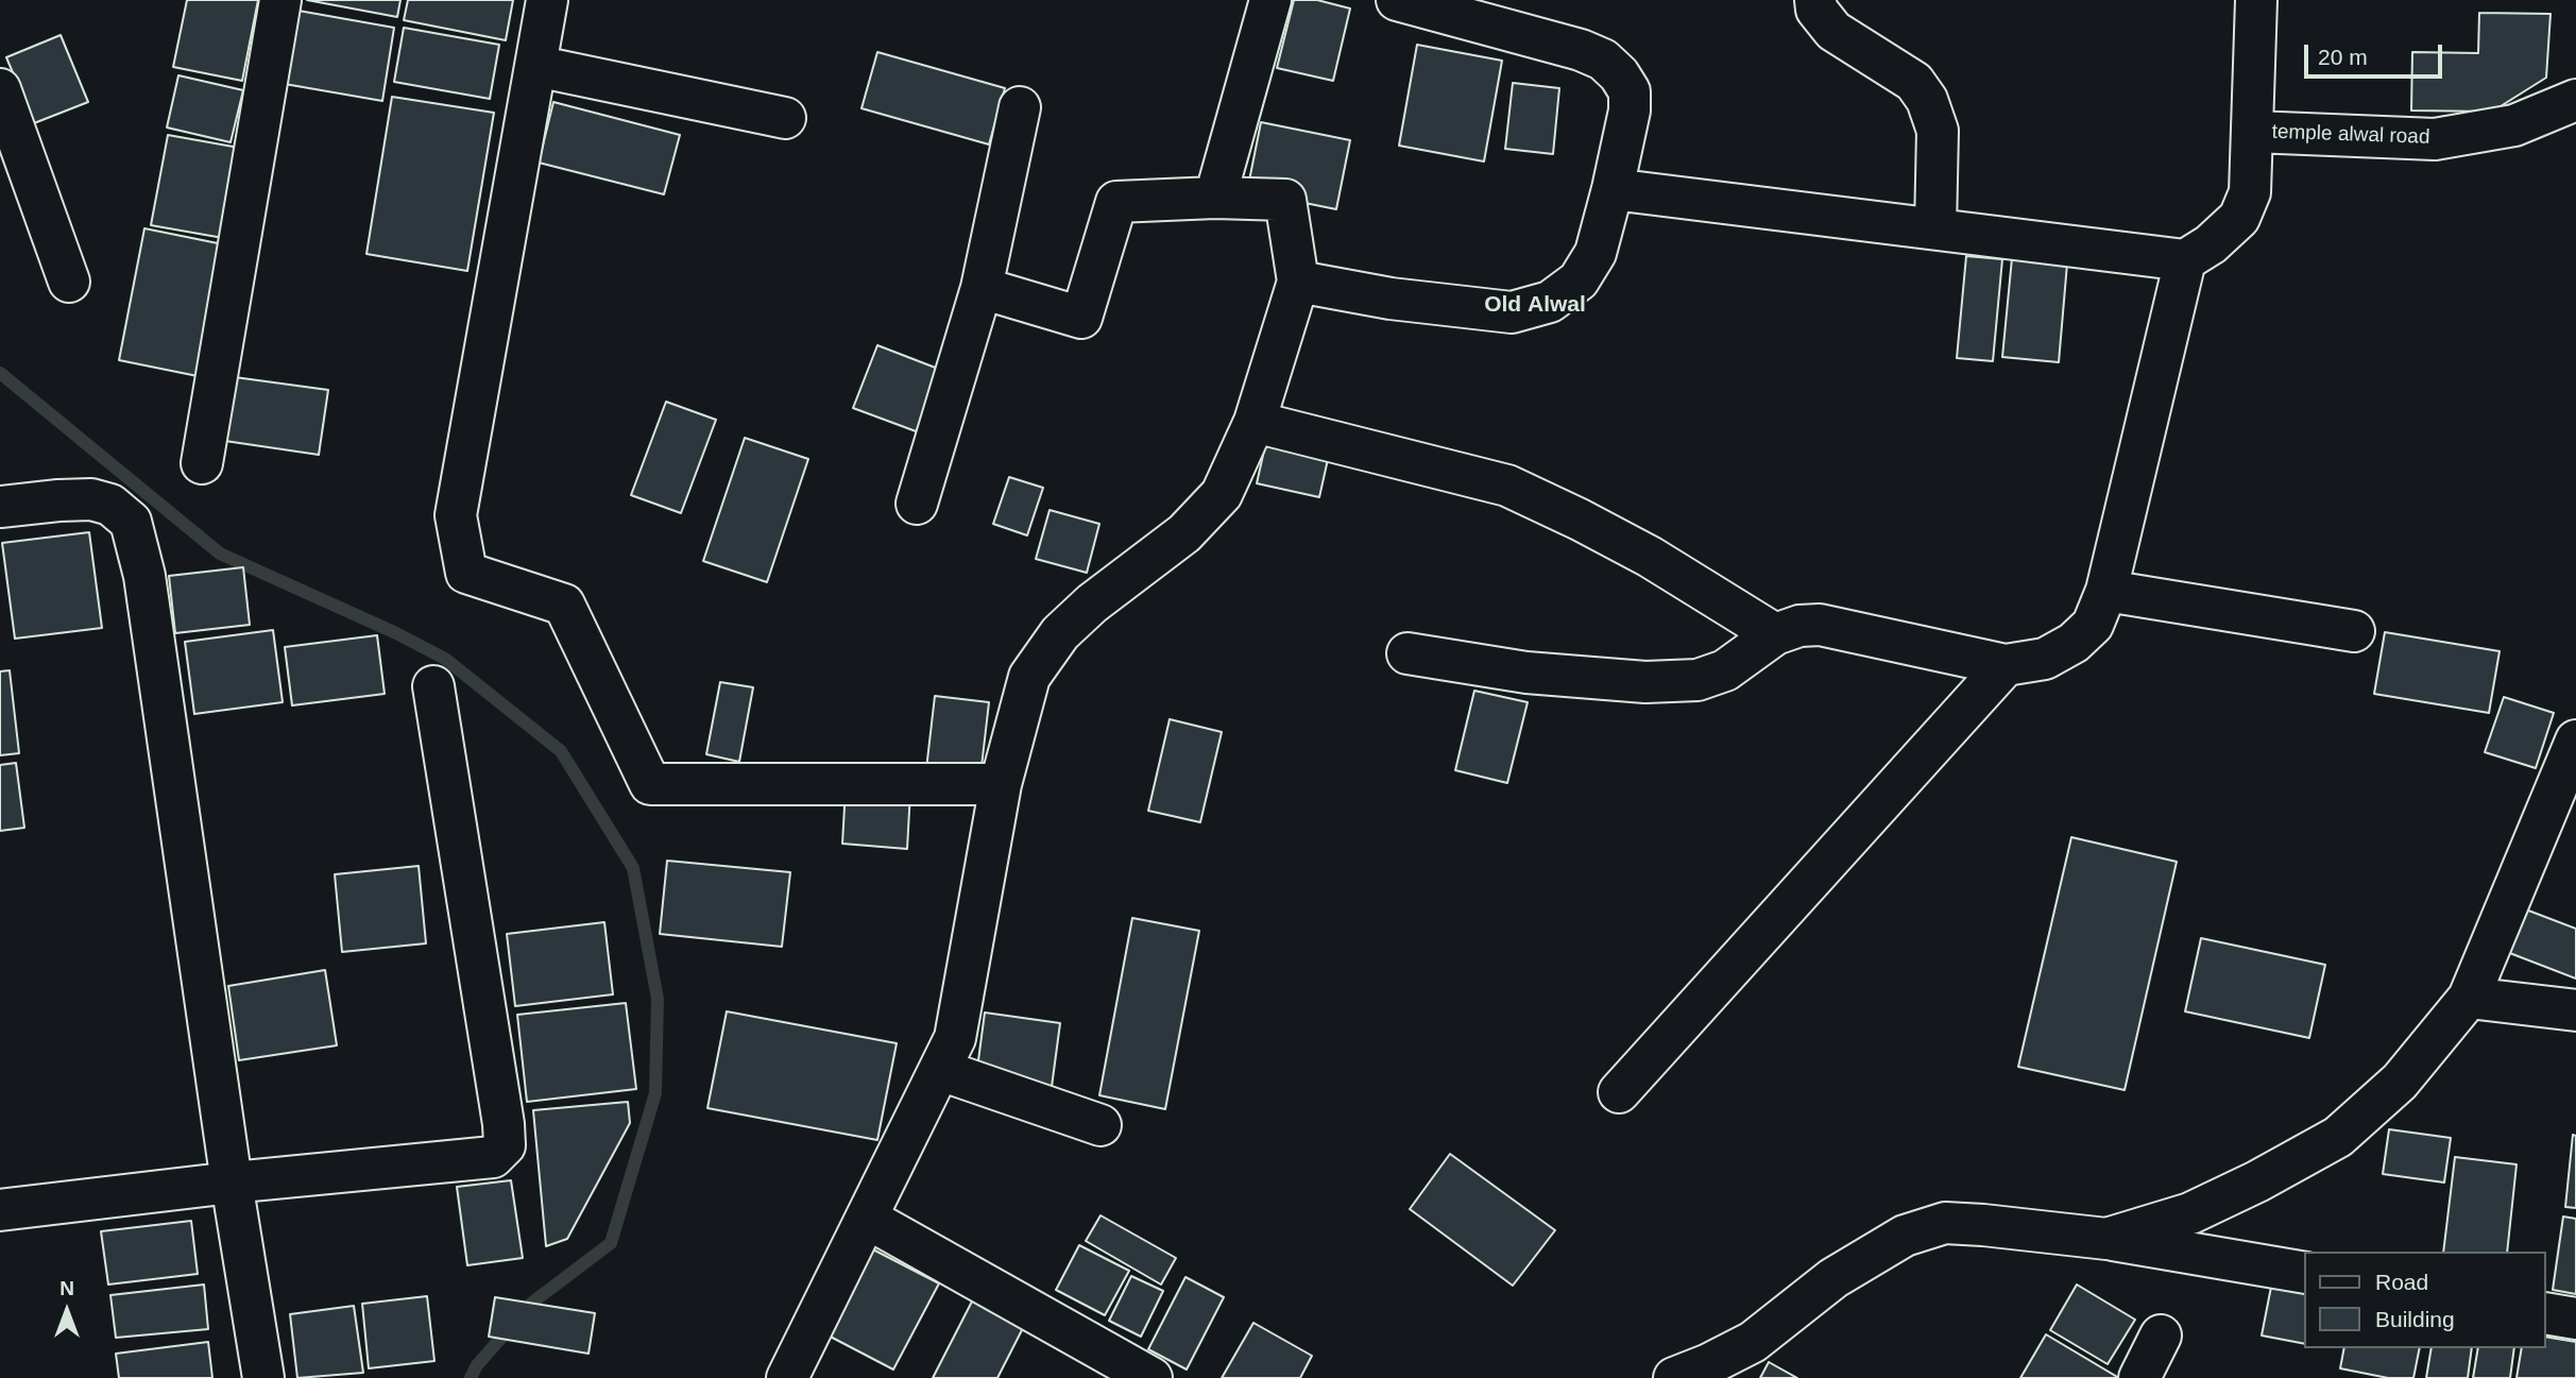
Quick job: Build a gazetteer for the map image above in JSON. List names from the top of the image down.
{
  "streets": {
    "street": ["temple alwal road"]
  },
  "districts": ["Old Alwal"],
  "legend": ["Road", "Building"],
  "scale_bar": "20 m",
  "north": "top"
}
